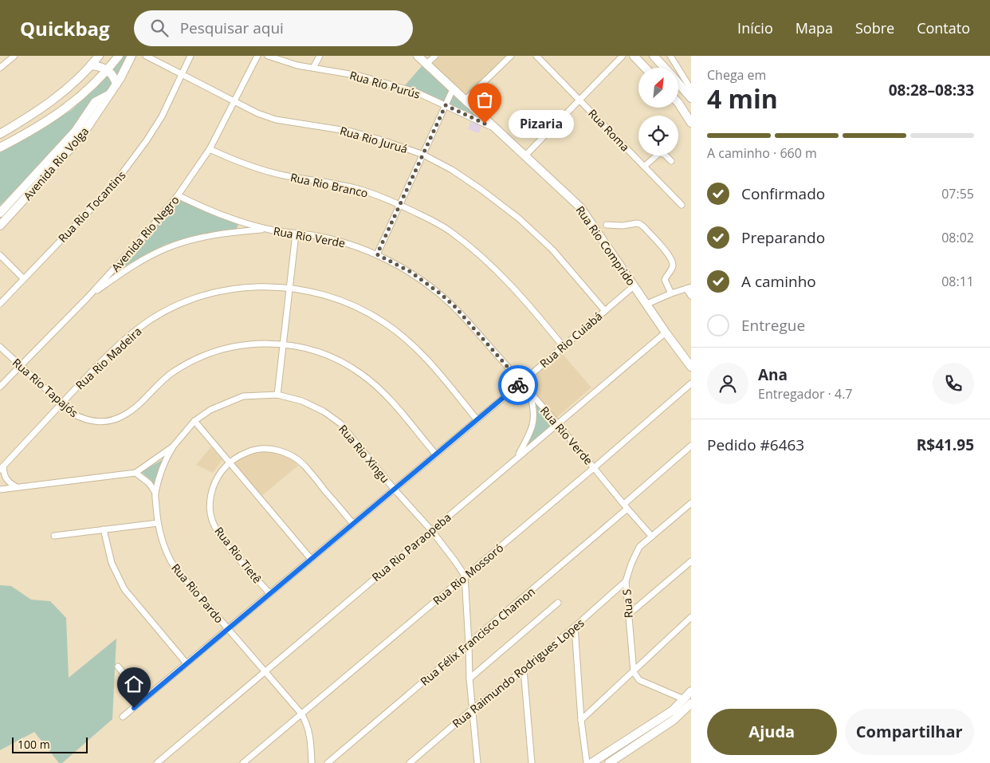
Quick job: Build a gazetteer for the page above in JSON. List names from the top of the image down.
{
  "streets": {
    "street": [
      "Rua Rio Purús",
      "Rua Roma",
      "Rua Rio Juruá",
      "Avenida Rio Volga",
      "Rua Rio Branco",
      "Rua Rio Tocantins",
      "Avenida Rio Negro",
      "Rua Rio Verde",
      "Rua Rio Comprido",
      "Rua Rio Cuiabá",
      "Rua Rio Madeira",
      "Rua Rio Tapajós",
      "Rua Rio Xingu",
      "Rua Rio Paraopeba",
      "Rua Rio Tietê",
      "Rua Rio Mossoró",
      "Rua Rio Pardo",
      "Rua S",
      "Rua Félix Francisco Chamon",
      "Rua Raimundo Rodrigues Lopes"
    ]
  },
  "crossings": [
    ["Rua Rio Purús", "Rua Rio Comprido"],
    ["Rua Rio Juruá", "Rua Rio Tocantins"],
    ["Rua Rio Juruá", "Avenida Rio Negro"],
    ["Rua Rio Juruá", "Rua Rio Cuiabá"],
    ["Rua Rio Branco", "Avenida Rio Negro"],
    ["Rua Rio Branco", "Rua Rio Cuiabá"],
    ["Avenida Rio Negro", "Rua Rio Verde"],
    ["Avenida Rio Negro", "Rua Rio Tapajós"],
    ["Rua Rio Verde", "Rua Rio Cuiabá"],
    ["Rua Rio Verde", "Rua Rio Paraopeba"],
    ["Rua Rio Verde", "Rua Rio Mossoró"],
    ["Rua Rio Verde", "Rua S"],
    ["Rua Rio Verde", "Rua Félix Francisco Chamon"],
    ["Rua Rio Comprido", "Rua Rio Cuiabá"],
    ["Rua Rio Comprido", "Rua Rio Paraopeba"],
    ["Rua Rio Cuiabá", "Rua Rio Madeira"],
    ["Rua Rio Cuiabá", "Rua Rio Tapajós"],
    ["Rua Rio Cuiabá", "Rua Rio Xingu"],
    ["Rua Rio Cuiabá", "Rua Rio Tietê"],
    ["Rua Rio Cuiabá", "Rua Rio Pardo"],
    ["Rua Rio Madeira", "Rua Rio Tapajós"],
    ["Rua Rio Madeira", "Rua Rio Xingu"],
    ["Rua Rio Xingu", "Rua Rio Paraopeba"],
    ["Rua Rio Xingu", "Rua Rio Mossoró"],
    ["Rua Rio Xingu", "Rua Rio Pardo"],
    ["Rua Rio Paraopeba", "Rua Rio Pardo"],
    ["Rua Rio Mossoró", "Rua Rio Pardo"],
    ["Rua S", "Rua Raimundo Rodrigues Lopes"]
  ],
  "places": ["Pizaria"],
  "scale_bar": "100 m",
  "north": "top right",
  "page": {
    "header": "Quickbag",
    "search": "Pesquisar aqui",
    "nav": [
      "Início",
      "Mapa",
      "Sobre",
      "Contato"
    ],
    "heading": ["4 min", "Chega em", "08:28–08:33"],
    "panel": [
      "Ana",
      "Entregador · 4.7",
      "Pedido #6463",
      "R$41.95"
    ],
    "bubble": "Pizaria",
    "bar": "A caminho · 660 m",
    "list": [
      ["Confirmado", "07:55"],
      ["Preparando", "08:02"],
      ["A caminho", "08:11"],
      "Entregue"
    ],
    "buttons": ["Ajuda", "Compartilhar"],
    "scale": "100 m"
  }
}
